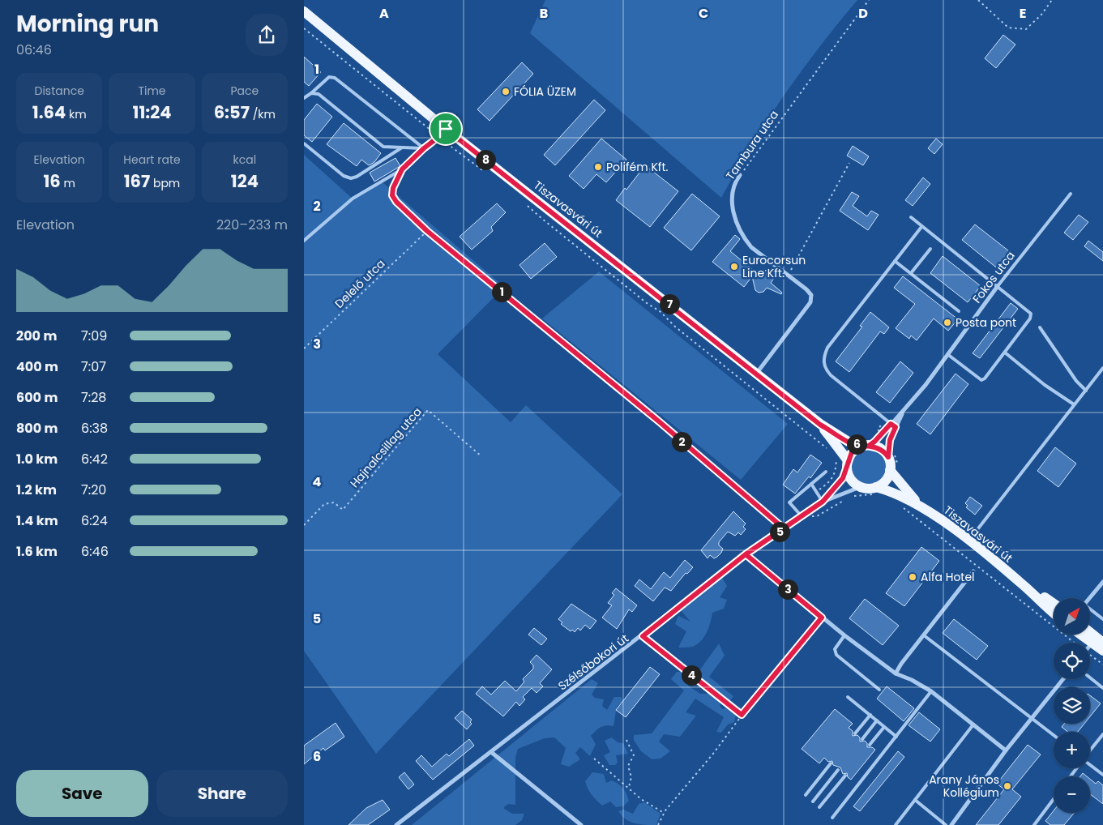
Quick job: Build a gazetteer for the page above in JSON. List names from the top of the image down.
{
  "streets": {
    "main road": ["Tiszavasvári út"],
    "street": ["Tambura utca", "Fokos utca", "Szélsőbokori út"],
    "path": ["Delelő utca", "Hajnalcsillag utca"]
  },
  "crossings": [
    ["Tambura utca", "Tiszavasvári út"]
  ],
  "places": [
    "FÓLIA ÜZEM",
    "Polifém Kft.",
    "Eurocorsun Line Kft.",
    "Posta pont",
    "Alfa Hotel",
    "Arany János Kollégium"
  ],
  "north": "top right",
  "page": {
    "heading": ["Morning run", "06:46"],
    "stats": [
      ["Distance", "1.64 km"],
      ["Time", "11:24"],
      ["Pace", "6:57 /km"],
      ["Elevation", "16 m"],
      ["Heart rate", "167 bpm"],
      ["kcal", "124"]
    ],
    "pins": [
      "8",
      "1",
      "7",
      "2",
      "6",
      "5",
      "3",
      "4"
    ],
    "chart": ["Elevation", "220–233 m"],
    "list": [
      {
        "name": "200 m",
        "note": "7:09"
      },
      {
        "name": "400 m",
        "note": "7:07"
      },
      {
        "name": "600 m",
        "note": "7:28"
      },
      {
        "name": "800 m",
        "note": "6:38"
      },
      {
        "name": "1.0 km",
        "note": "6:42"
      },
      {
        "name": "1.2 km",
        "note": "7:20"
      },
      {
        "name": "1.4 km",
        "note": "6:24"
      },
      {
        "name": "1.6 km",
        "note": "6:46"
      }
    ],
    "map_buttons": ["+", "−"],
    "buttons": ["Save", "Share"]
  },
  "grid": {
    "columns": [
      "A",
      "B",
      "C",
      "D",
      "E"
    ],
    "rows": [
      "1",
      "2",
      "3",
      "4",
      "5",
      "6"
    ]
  }
}
